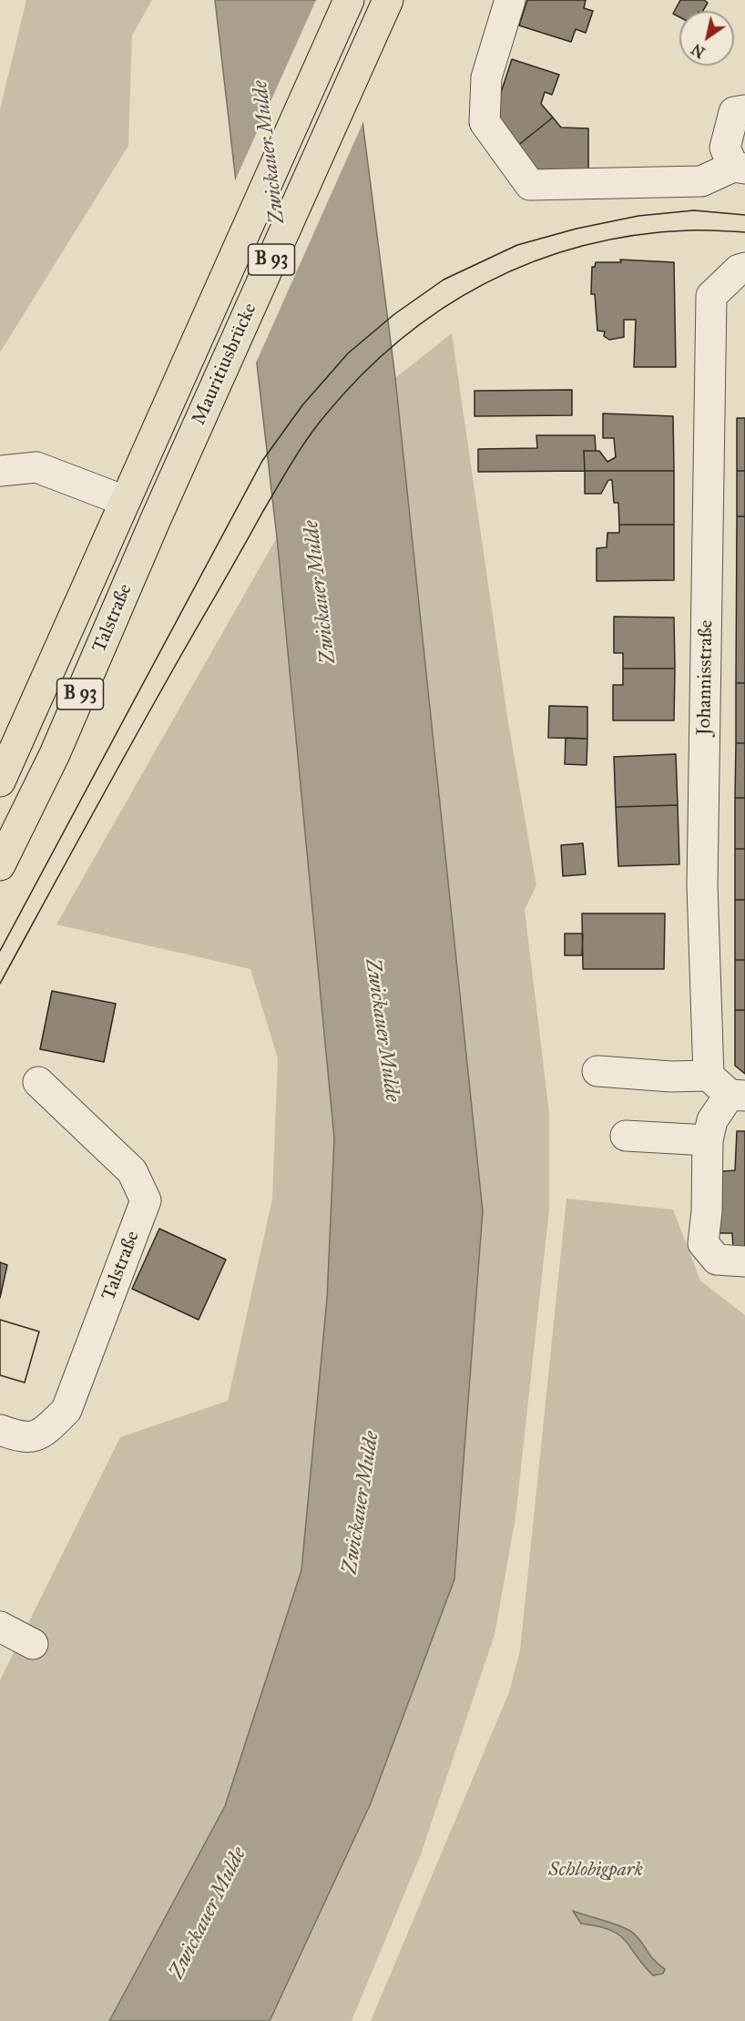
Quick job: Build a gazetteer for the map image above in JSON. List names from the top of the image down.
{
  "streets": {
    "main road": ["B 93", "Mauritiusbrücke", "Talstraße"],
    "street": ["Johannisstraße"]
  },
  "crossings": [
    ["Mauritiusbrücke", "Talstraße"]
  ],
  "water": ["Zwickauer Mulde"],
  "parks": ["Schlobigpark"],
  "north": "bottom left"
}
